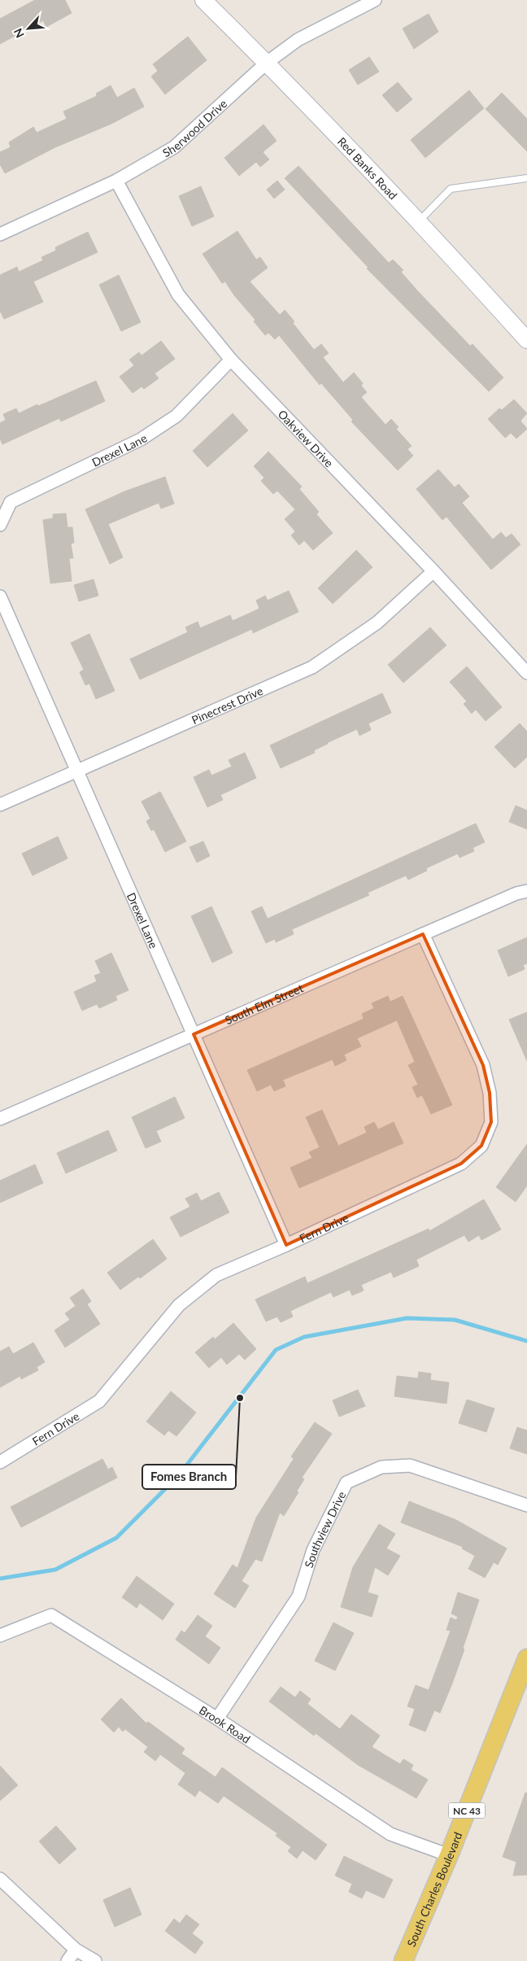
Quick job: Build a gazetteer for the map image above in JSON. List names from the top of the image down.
{
  "streets": {
    "main road": ["NC 43", "South Charles Boulevard"],
    "street": [
      "Sherwood Drive",
      "Red Banks Road",
      "Oakview Drive",
      "Drexel Lane",
      "Pinecrest Drive",
      "South Elm Street",
      "Fern Drive",
      "Southview Drive",
      "Brook Road"
    ]
  },
  "crossings": [
    ["Sherwood Drive", "Red Banks Road"],
    ["Sherwood Drive", "Oakview Drive"],
    ["Oakview Drive", "Drexel Lane"],
    ["Oakview Drive", "Pinecrest Drive"],
    ["Drexel Lane", "Pinecrest Drive"],
    ["Drexel Lane", "South Elm Street"],
    ["Drexel Lane", "Fern Drive"],
    ["South Elm Street", "Fern Drive"],
    ["Southview Drive", "Brook Road"],
    ["Brook Road", "South Charles Boulevard"]
  ],
  "places": ["Fomes Branch"],
  "north": "bottom left"
}
